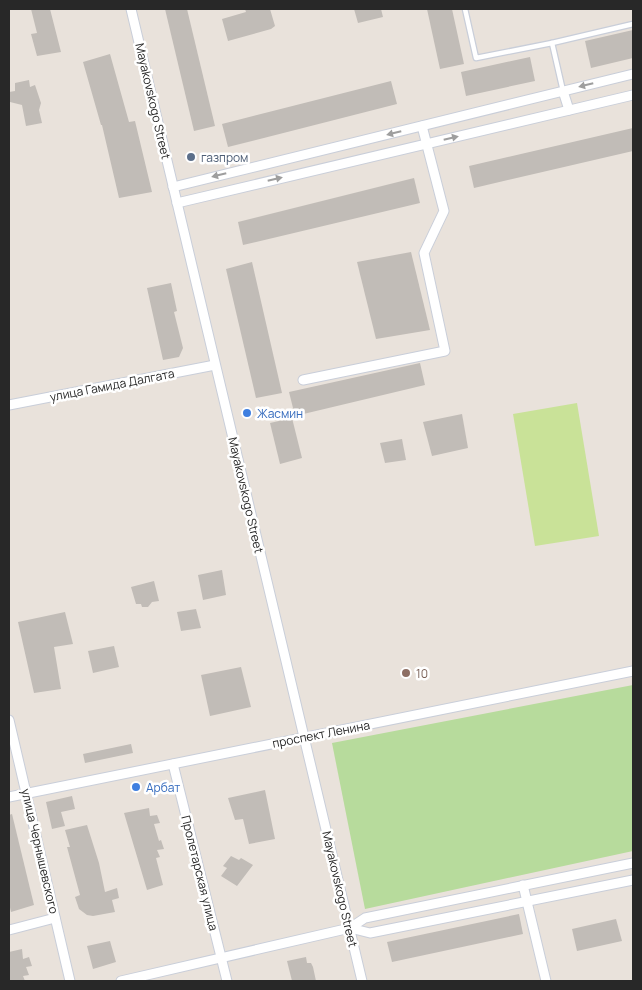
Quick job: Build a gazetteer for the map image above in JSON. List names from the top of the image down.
{
  "streets": {
    "street": [
      "Mayakovskogo Street",
      "улица Гамида Далгата",
      "проспект Ленина",
      "улица Чернышевского",
      "Пролетарская улица"
    ]
  },
  "crossings": [
    ["Mayakovskogo Street", "улица Гамида Далгата"],
    ["Mayakovskogo Street", "проспект Ленина"],
    ["проспект Ленина", "улица Чернышевского"],
    ["проспект Ленина", "Пролетарская улица"]
  ],
  "places": [
    "газпром",
    "Жасмин",
    "10",
    "Арбат"
  ]
}
